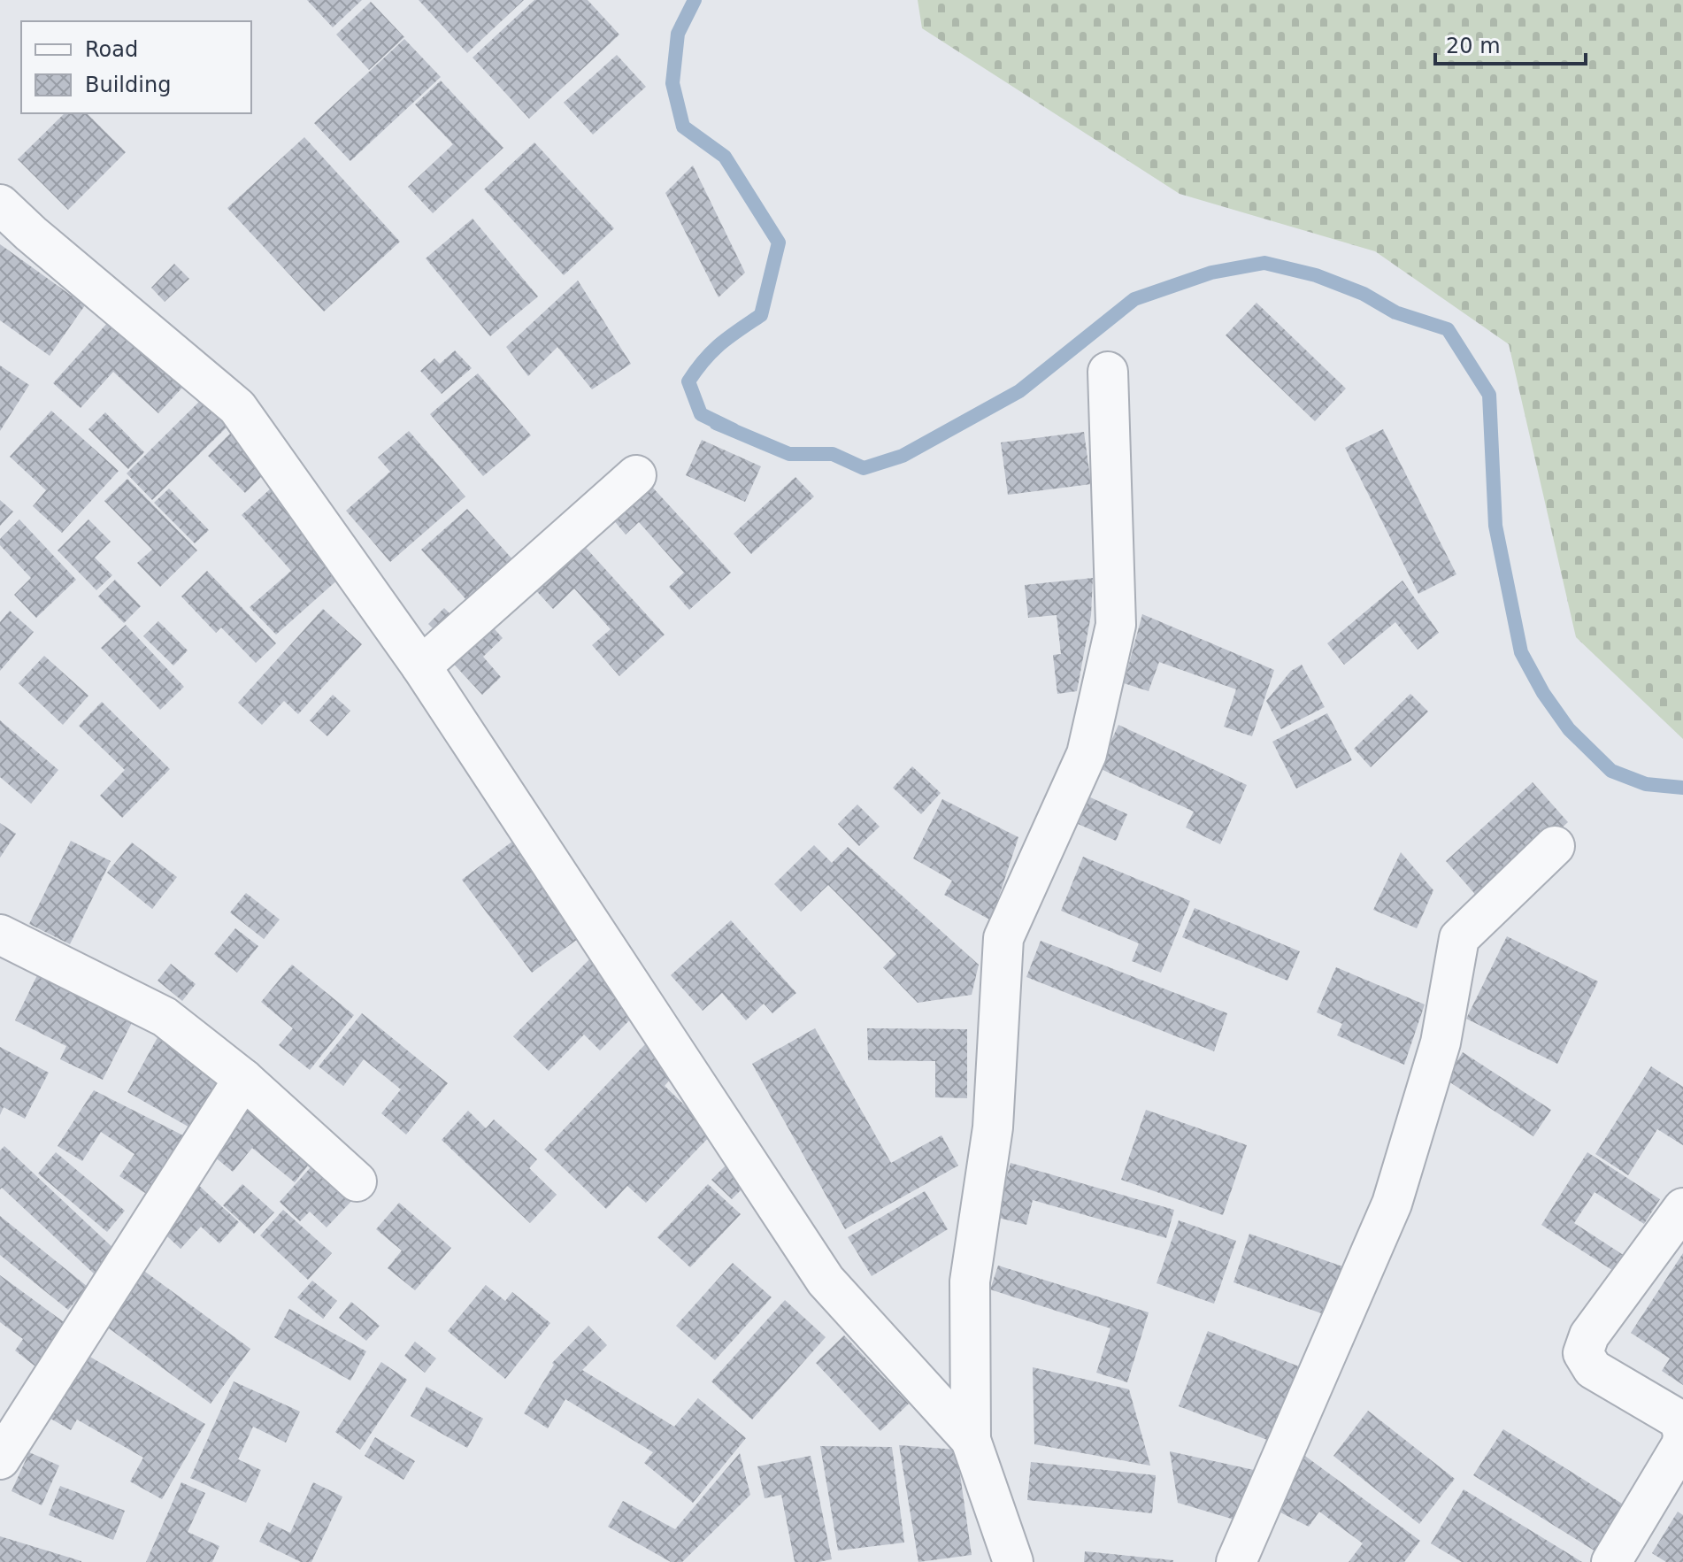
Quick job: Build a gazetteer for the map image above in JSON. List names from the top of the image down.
{
  "legend": ["Road", "Building"],
  "scale_bar": "20 m"
}
